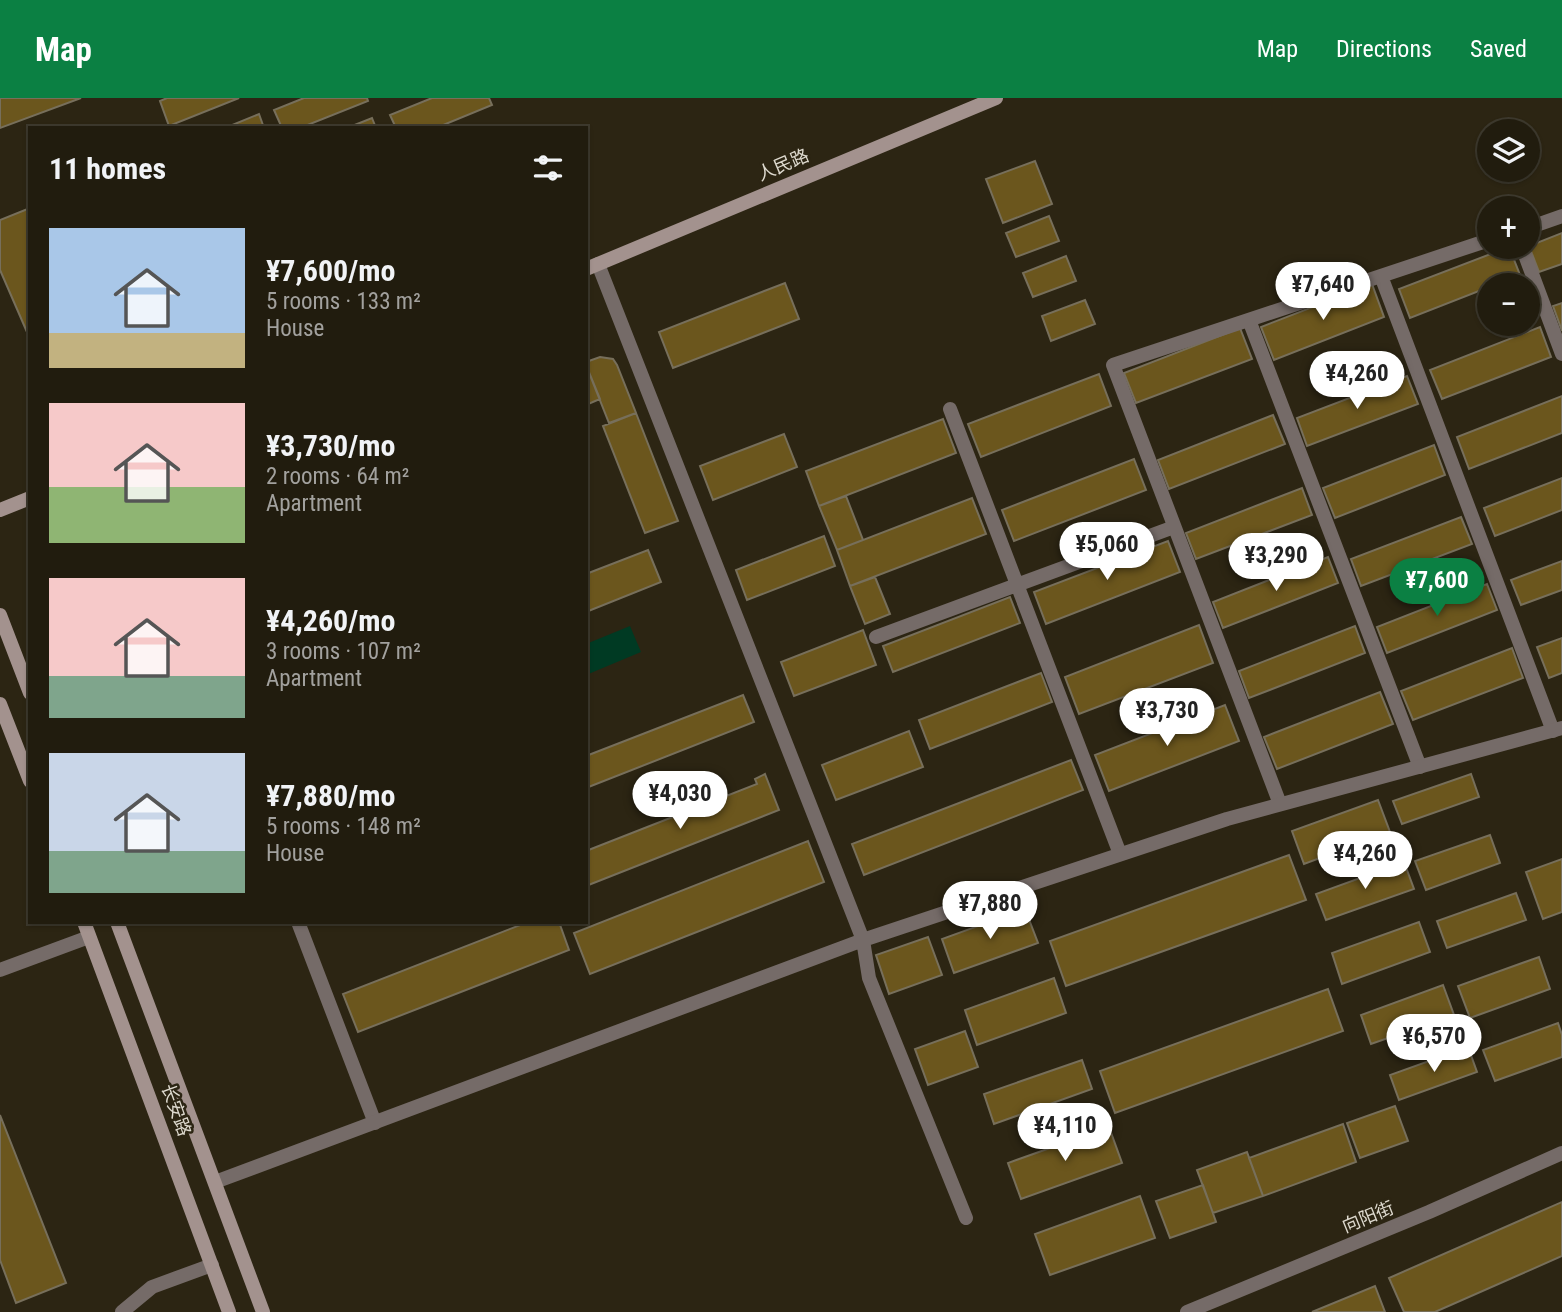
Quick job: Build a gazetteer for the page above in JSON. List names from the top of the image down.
{
  "streets": {
    "main road": ["人民路", "长安路"],
    "street": ["向阳街"]
  },
  "page": {
    "header": "Map",
    "nav": ["Map", "Directions", "Saved"],
    "map_buttons": ["+", "−"],
    "heading": "11 homes",
    "list": [
      {
        "name": "¥7,600/mo",
        "note": "5 rooms · 133 m² · House"
      },
      {
        "name": "¥3,730/mo",
        "note": "2 rooms · 64 m² · Apartment"
      },
      {
        "name": "¥4,260/mo",
        "note": "3 rooms · 107 m² · Apartment"
      },
      {
        "name": "¥7,880/mo",
        "note": "5 rooms · 148 m² · House"
      }
    ],
    "price": [
      "¥7,640",
      "¥4,260",
      "¥5,060",
      "¥3,290",
      "¥7,600",
      "¥3,730",
      "¥4,030",
      "¥4,260",
      "¥7,880",
      "¥6,570",
      "¥4,110"
    ]
  }
}
